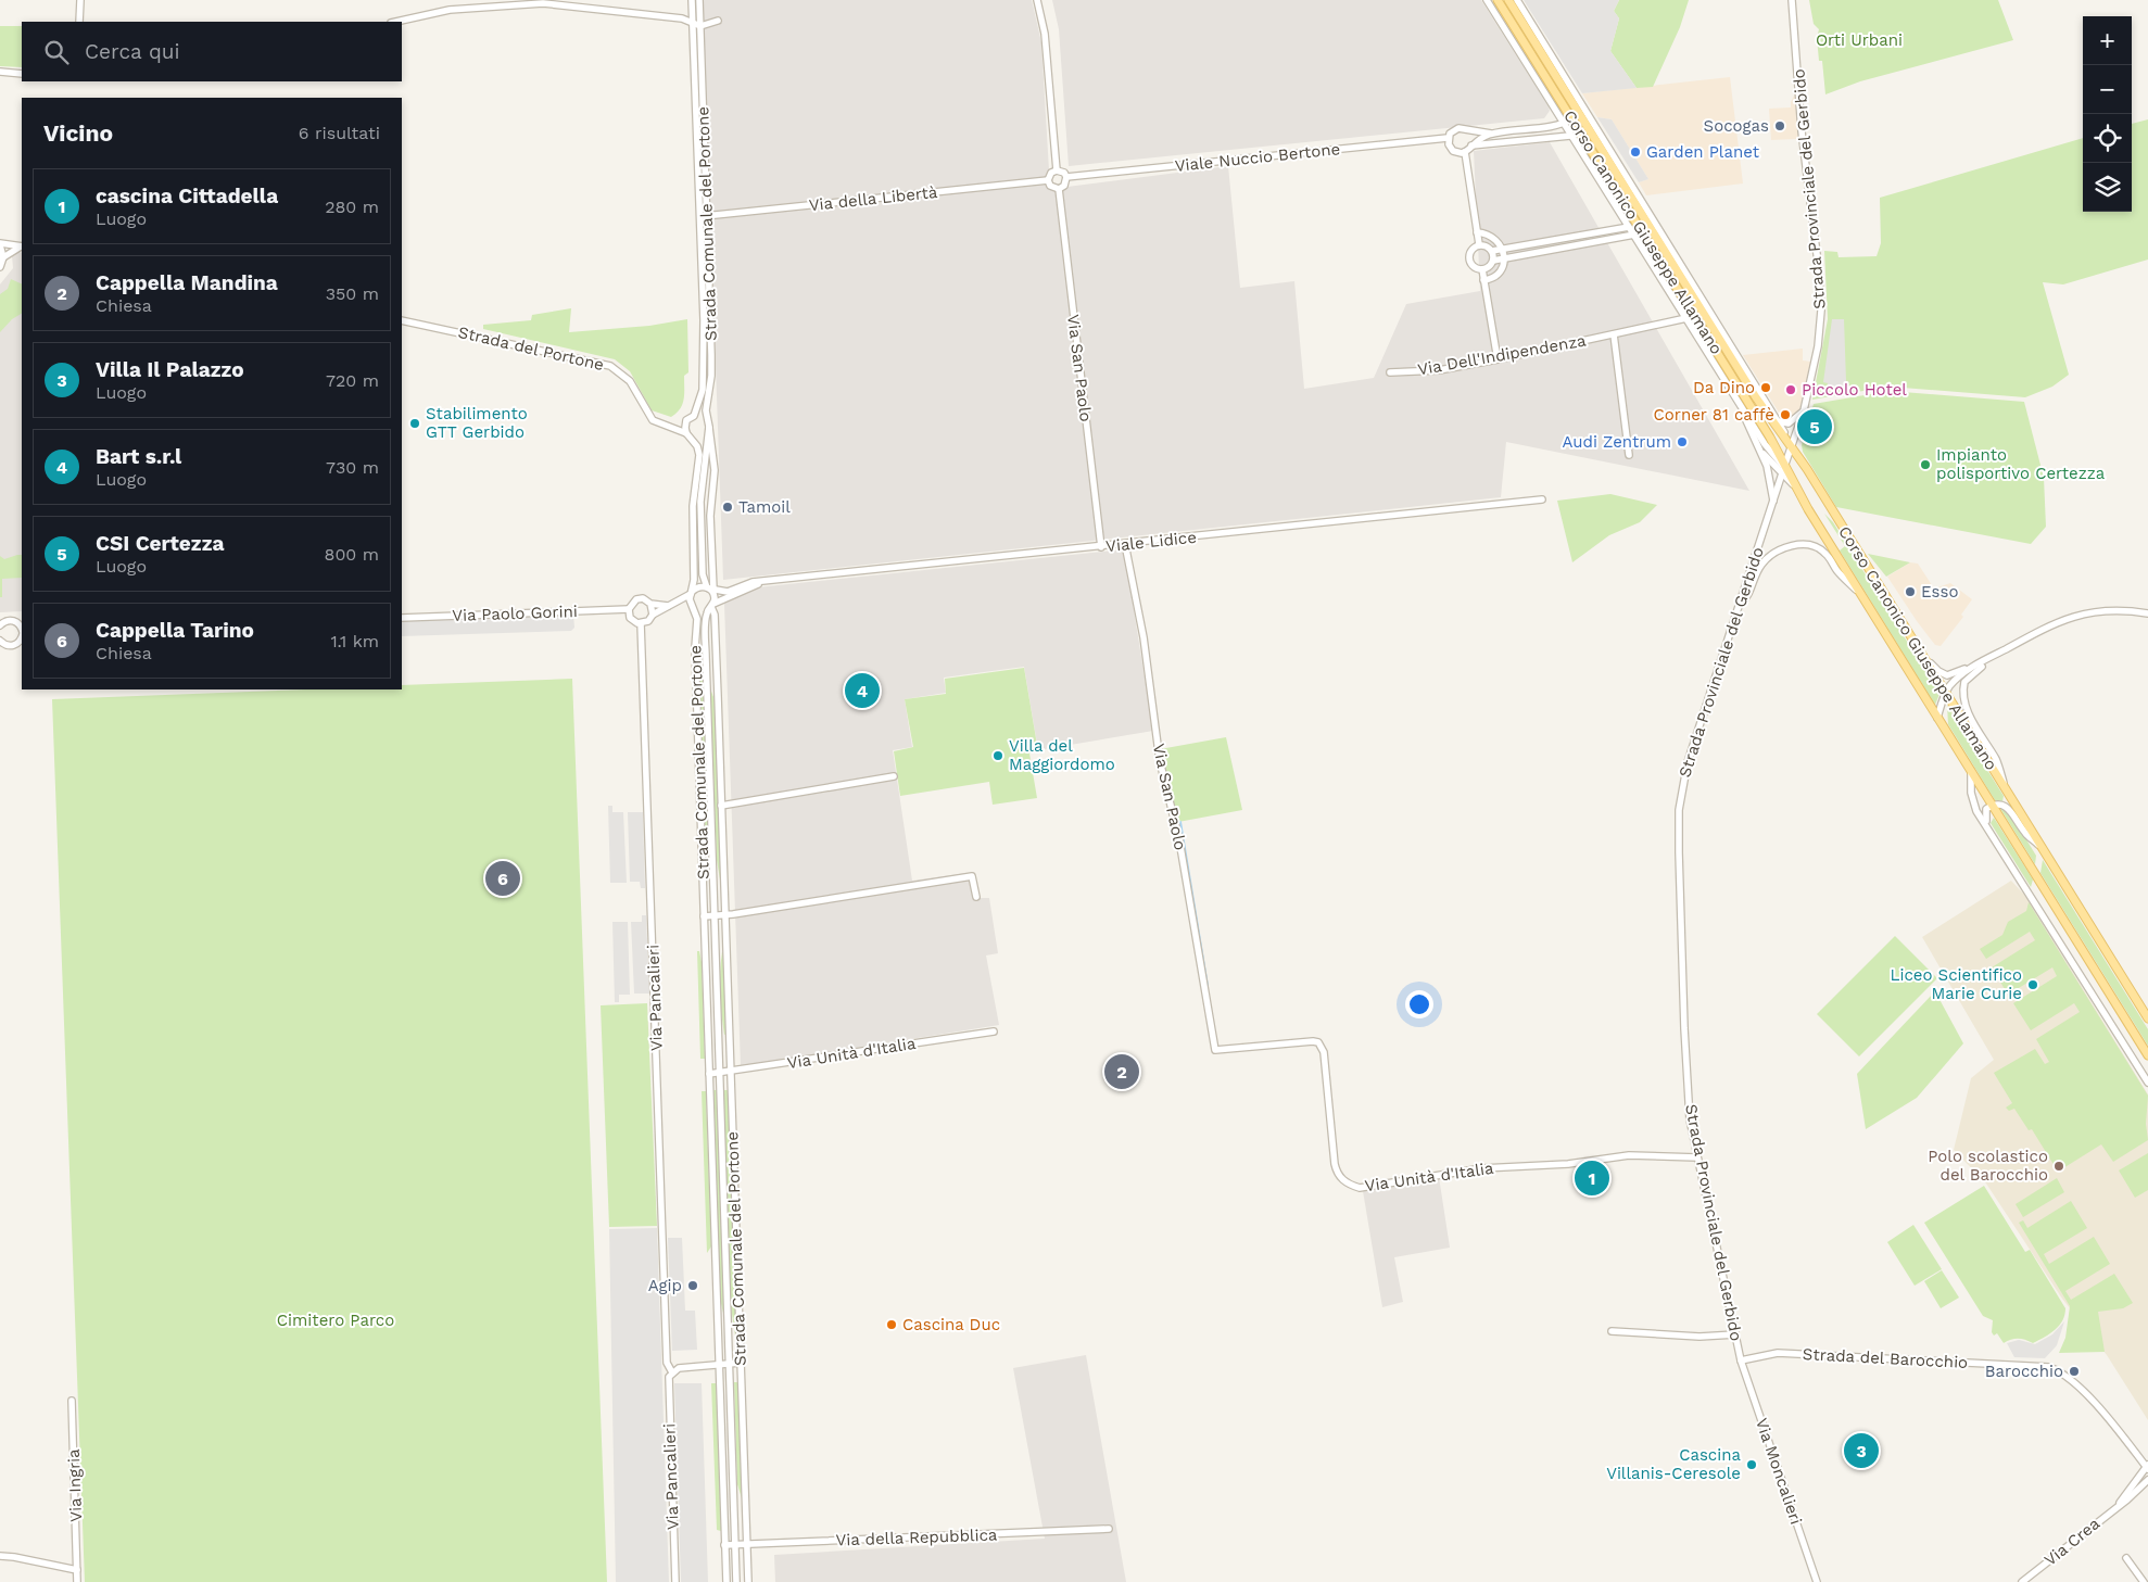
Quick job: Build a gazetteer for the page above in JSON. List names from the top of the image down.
{
  "streets": {
    "main road": ["Corso Canonico Giuseppe Allamano"],
    "street": [
      "Viale Nuccio Bertone",
      "Strada Provinciale del Gerbido",
      "Via della Libertà",
      "Strada Comunale del Portone",
      "Strada del Portone",
      "Via Dell'Indipendenza",
      "Via San Paolo",
      "Viale Lidice",
      "Via Paolo Gorini",
      "Via Pancalieri",
      "Via Unità d'Italia",
      "Strada del Barocchio",
      "Via Moncalieri",
      "Via Ingria",
      "Via della Repubblica",
      "Via Crea"
    ]
  },
  "crossings": [
    ["Viale Nuccio Bertone", "Via della Libertà"],
    ["Viale Nuccio Bertone", "Corso Canonico Giuseppe Allamano"],
    ["Viale Nuccio Bertone", "Via San Paolo"],
    ["Strada Provinciale del Gerbido", "Corso Canonico Giuseppe Allamano"],
    ["Strada Provinciale del Gerbido", "Via Unità d'Italia"],
    ["Strada Provinciale del Gerbido", "Strada del Barocchio"],
    ["Strada Provinciale del Gerbido", "Via Moncalieri"],
    ["Via della Libertà", "Strada Comunale del Portone"],
    ["Via della Libertà", "Via San Paolo"],
    ["Strada Comunale del Portone", "Viale Lidice"],
    ["Strada Comunale del Portone", "Via Paolo Gorini"],
    ["Strada Comunale del Portone", "Via Unità d'Italia"],
    ["Strada Comunale del Portone", "Via della Repubblica"],
    ["Corso Canonico Giuseppe Allamano", "Via Dell'Indipendenza"],
    ["Via San Paolo", "Viale Lidice"],
    ["Via San Paolo", "Via Unità d'Italia"],
    ["Viale Lidice", "Via Paolo Gorini"],
    ["Via Paolo Gorini", "Via Pancalieri"],
    ["Strada del Barocchio", "Via Moncalieri"],
    ["Strada del Barocchio", "Via Crea"]
  ],
  "parks": ["Orti Urbani", "Cimitero Parco"],
  "places": [
    "Socogas",
    "Garden Planet",
    "Da Dino",
    "Piccolo Hotel",
    "Corner 81 caffè",
    "Stabilimento GTT Gerbido",
    "Audi Zentrum",
    "Impianto polisportivo Certezza",
    "Tamoil",
    "Esso",
    "Villa del Maggiordomo",
    "Liceo Scientifico Marie Curie",
    "Polo scolastico del Barocchio",
    "Agip",
    "Cascina Duc",
    "Barocchio",
    "Cascina Villanis-Ceresole"
  ],
  "page": {
    "map_buttons": ["+", "−"],
    "search": "Cerca qui",
    "heading": ["Vicino", "6 risultati"],
    "list": [
      {
        "mark": "1",
        "name": "cascina Cittadella",
        "note": "Luogo",
        "value": "280 m"
      },
      {
        "mark": "2",
        "name": "Cappella Mandina",
        "note": "Chiesa",
        "value": "350 m"
      },
      {
        "mark": "3",
        "name": "Villa Il Palazzo",
        "note": "Luogo",
        "value": "720 m"
      },
      {
        "mark": "4",
        "name": "Bart s.r.l",
        "note": "Luogo",
        "value": "730 m"
      },
      {
        "mark": "5",
        "name": "CSI Certezza",
        "note": "Luogo",
        "value": "800 m"
      },
      {
        "mark": "6",
        "name": "Cappella Tarino",
        "note": "Chiesa",
        "value": "1.1 km"
      }
    ],
    "pins": [
      "5",
      "4",
      "6",
      "2",
      "1",
      "3"
    ]
  }
}
